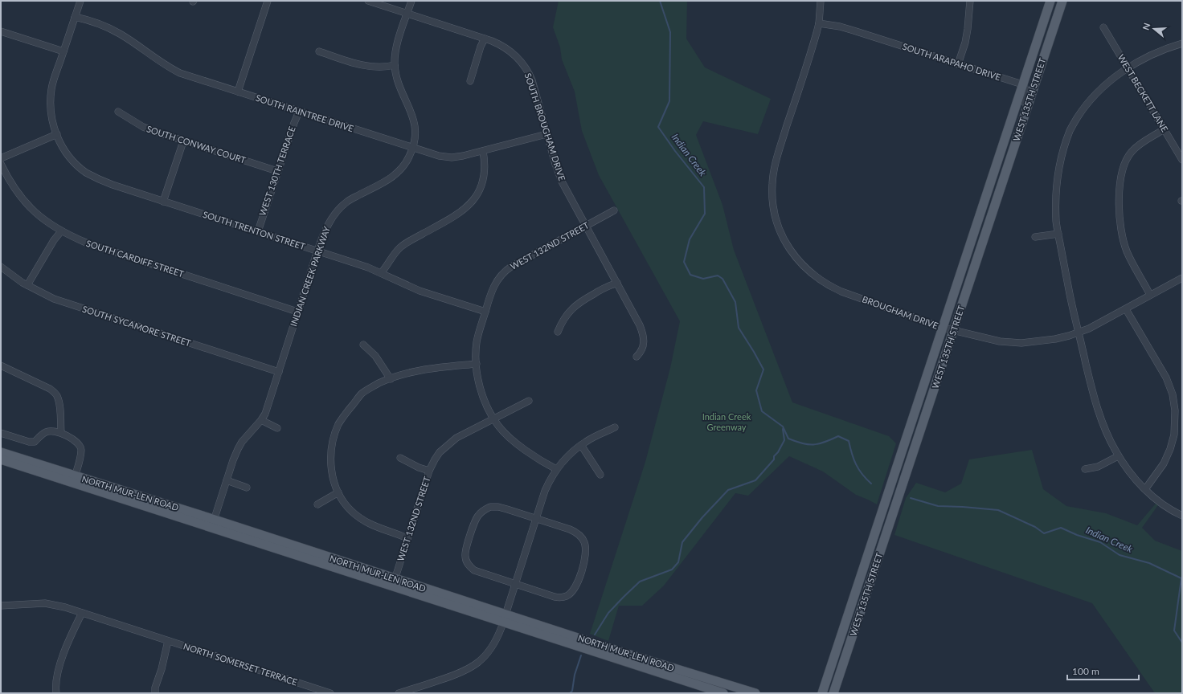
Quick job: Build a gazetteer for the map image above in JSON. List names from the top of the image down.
{
  "streets": {
    "main road": ["WEST 135TH STREET", "NORTH MUR-LEN ROAD"],
    "street": [
      "SOUTH ARAPAHO DRIVE",
      "WEST BECKETT LANE",
      "SOUTH RAINTREE DRIVE",
      "SOUTH BROUGHAM DRIVE",
      "SOUTH CONWAY COURT",
      "WEST 130TH TERRACE",
      "SOUTH TRENTON STREET",
      "WEST 132ND STREET",
      "SOUTH CARDIFF STREET",
      "INDIAN CREEK PARKWAY",
      "BROUGHAM DRIVE",
      "SOUTH SYCAMORE STREET",
      "NORTH SOMERSET TERRACE"
    ]
  },
  "crossings": [
    ["SOUTH ARAPAHO DRIVE", "WEST 135TH STREET"],
    ["SOUTH ARAPAHO DRIVE", "BROUGHAM DRIVE"],
    ["WEST 135TH STREET", "BROUGHAM DRIVE"],
    ["SOUTH RAINTREE DRIVE", "SOUTH BROUGHAM DRIVE"],
    ["SOUTH RAINTREE DRIVE", "WEST 130TH TERRACE"],
    ["SOUTH RAINTREE DRIVE", "SOUTH TRENTON STREET"],
    ["SOUTH RAINTREE DRIVE", "INDIAN CREEK PARKWAY"],
    ["SOUTH BROUGHAM DRIVE", "WEST 132ND STREET"],
    ["SOUTH BROUGHAM DRIVE", "INDIAN CREEK PARKWAY"],
    ["SOUTH CONWAY COURT", "WEST 130TH TERRACE"],
    ["WEST 130TH TERRACE", "SOUTH TRENTON STREET"],
    ["SOUTH TRENTON STREET", "WEST 132ND STREET"],
    ["SOUTH TRENTON STREET", "INDIAN CREEK PARKWAY"],
    ["WEST 132ND STREET", "NORTH MUR-LEN ROAD"],
    ["SOUTH CARDIFF STREET", "INDIAN CREEK PARKWAY"],
    ["INDIAN CREEK PARKWAY", "SOUTH SYCAMORE STREET"],
    ["INDIAN CREEK PARKWAY", "NORTH MUR-LEN ROAD"]
  ],
  "water": ["Indian Creek"],
  "parks": ["Indian Creek Greenway"],
  "scale_bar": "100 m",
  "north": "left"
}
